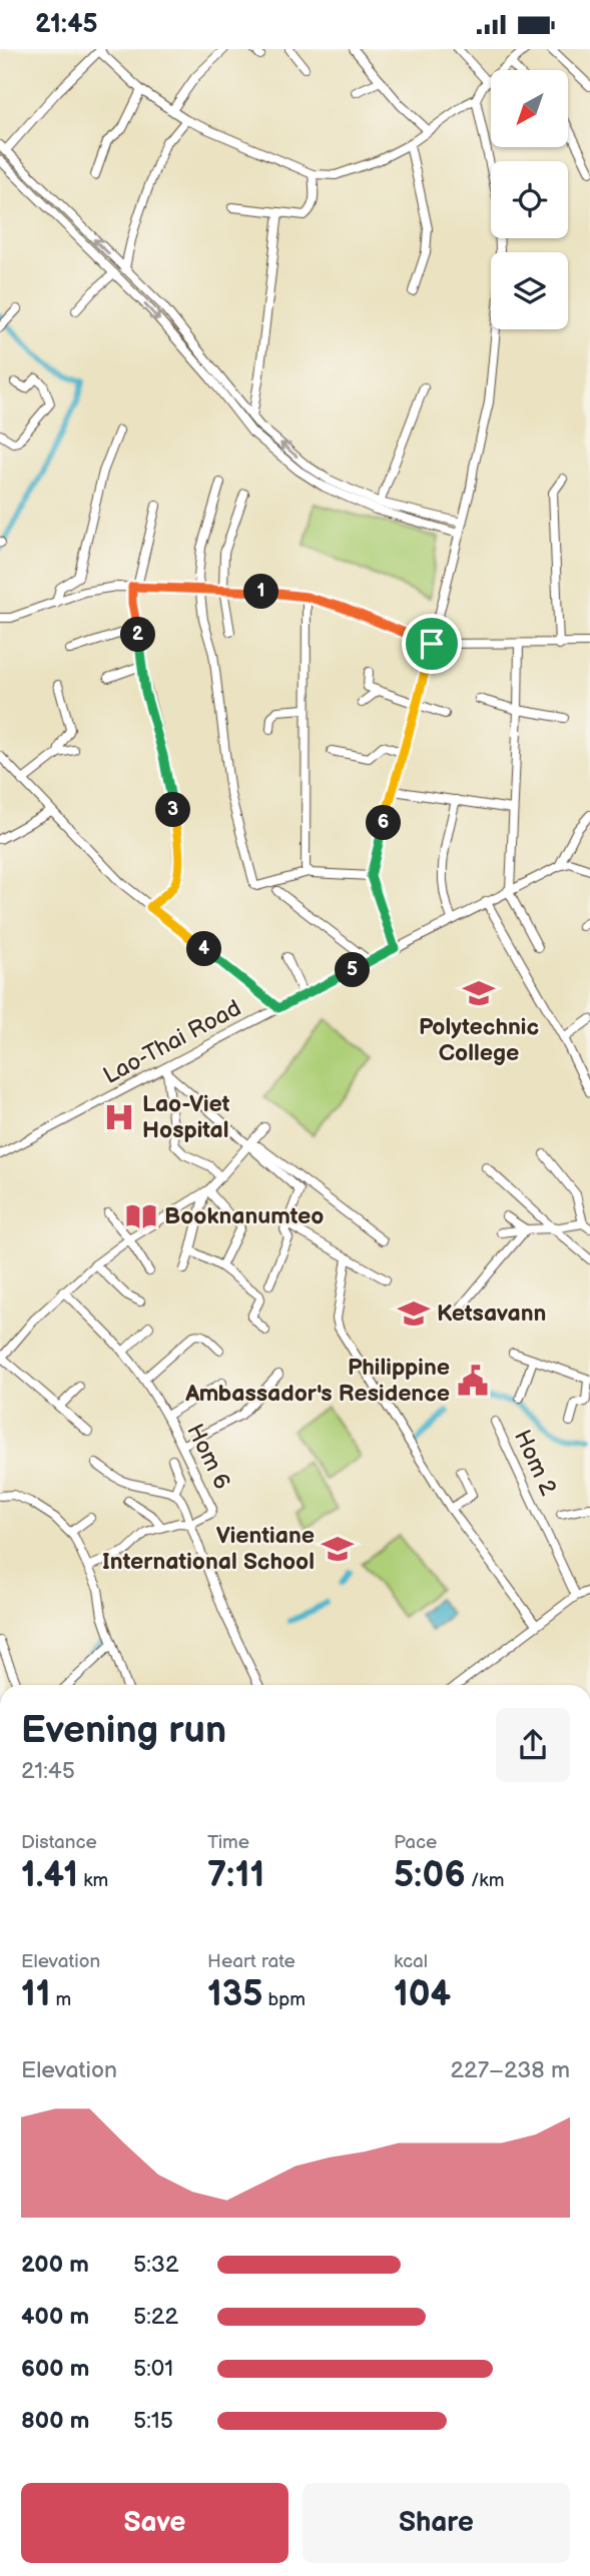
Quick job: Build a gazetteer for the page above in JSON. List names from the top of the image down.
{
  "streets": {
    "street": ["Lao-Thai Road", "Hom 6", "Hom 2"]
  },
  "places": {
    "school or university": ["Polytechnic College", "Ketsavann", "Vientiane International School"],
    "hospital": ["Lao-Viet Hospital"],
    "library": ["Booknanumteo"],
    "public building": ["Philippine Ambassador's Residence"]
  },
  "north": "bottom left",
  "page": {
    "status": "21:45",
    "pins": [
      "1",
      "2",
      "3",
      "6",
      "4",
      "5"
    ],
    "heading": ["Evening run", "21:45"],
    "stats": [
      ["Distance", "1.41 km"],
      ["Time", "7:11"],
      ["Pace", "5:06 /km"],
      ["Elevation", "11 m"],
      ["Heart rate", "135 bpm"],
      ["kcal", "104"]
    ],
    "chart": ["Elevation", "227–238 m"],
    "list": [
      {
        "name": "200 m",
        "note": "5:32"
      },
      {
        "name": "400 m",
        "note": "5:22"
      },
      {
        "name": "600 m",
        "note": "5:01"
      },
      {
        "name": "800 m",
        "note": "5:15"
      }
    ],
    "buttons": ["Save", "Share"]
  }
}
